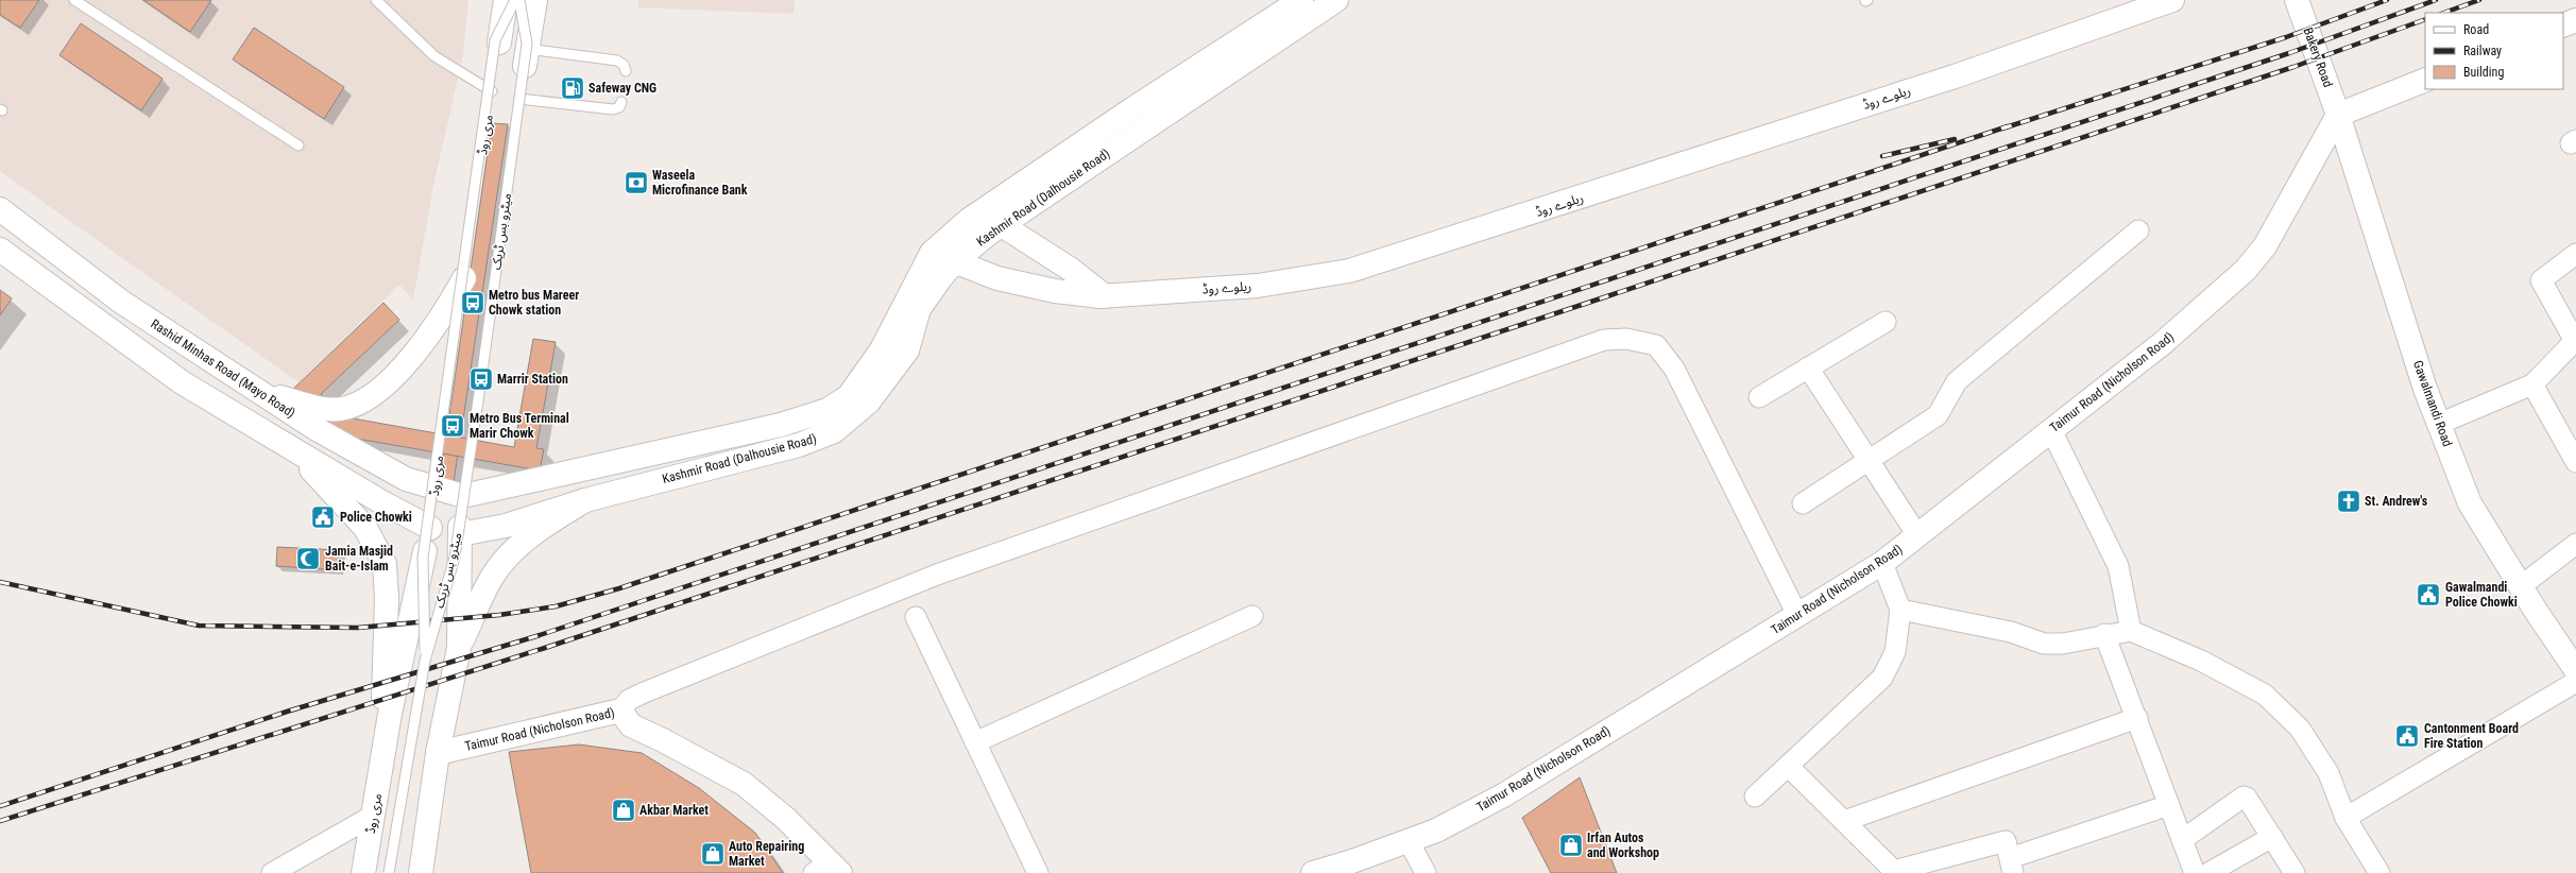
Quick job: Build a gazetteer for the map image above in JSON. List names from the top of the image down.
{
  "streets": {
    "main road": [
      "Bakery Road",
      "ریلوے روڈ",
      "مری روڈ",
      "Kashmir Road (Dalhousie Road)",
      "Rashid Minhas Road (Mayo Road)",
      "Taimur Road (Nicholson Road)",
      "Gawalmandi Road"
    ],
    "lane": ["میٹرو بس ٹریک"]
  },
  "crossings": [
    ["Bakery Road", "Taimur Road (Nicholson Road)"],
    ["Bakery Road", "Gawalmandi Road"],
    ["ریلوے روڈ", "Kashmir Road (Dalhousie Road)"],
    ["مری روڈ", "Rashid Minhas Road (Mayo Road)"],
    ["Kashmir Road (Dalhousie Road)", "Rashid Minhas Road (Mayo Road)"],
    ["Taimur Road (Nicholson Road)", "Gawalmandi Road"]
  ],
  "places": {
    "fuel station": ["Safeway CNG"],
    "bank": ["Waseela Microfinance Bank"],
    "bus stop": ["Metro bus Mareer Chowk station", "Marrir Station", "Metro Bus Terminal Marir Chowk"],
    "church": ["St. Andrew's"],
    "public building": ["Police Chowki", "Gawalmandi Police Chowki", "Cantonment Board Fire Station"],
    "mosque": ["Jamia Masjid Bait-e-Islam"],
    "shop": ["Akbar Market", "Irfan Autos and Workshop", "Auto Repairing Market"]
  },
  "legend": ["Road", "Railway", "Building"]
}
